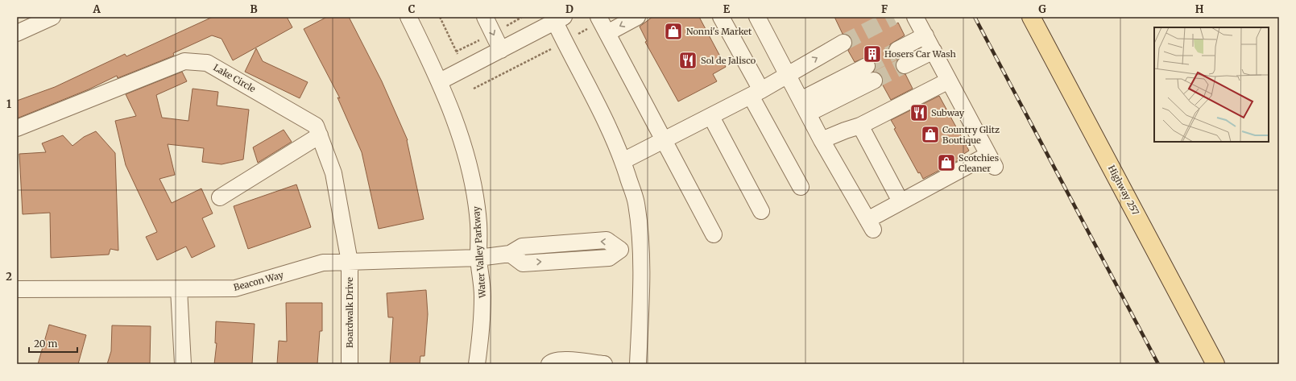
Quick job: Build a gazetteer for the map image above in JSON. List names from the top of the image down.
{
  "streets": {
    "main road": ["Highway 257"],
    "street": [
      "Lake Circle",
      "Water Valley Parkway",
      "Beacon Way",
      "Boardwalk Drive"
    ]
  },
  "crossings": [
    ["Lake Circle", "Beacon Way"],
    ["Lake Circle", "Boardwalk Drive"],
    ["Water Valley Parkway", "Beacon Way"],
    ["Beacon Way", "Boardwalk Drive"]
  ],
  "places": {
    "shop": ["Nonni's Market", "Country Glitz Boutique", "Scotchies Cleaner"],
    "building": ["Hosers Car Wash"],
    "restaurant": ["Sol de Jalisco", "Subway"]
  },
  "scale_bar": "20 m",
  "grid": {
    "columns": [
      "A",
      "B",
      "C",
      "D",
      "E",
      "F",
      "G",
      "H"
    ],
    "rows": ["1", "2"]
  }
}
